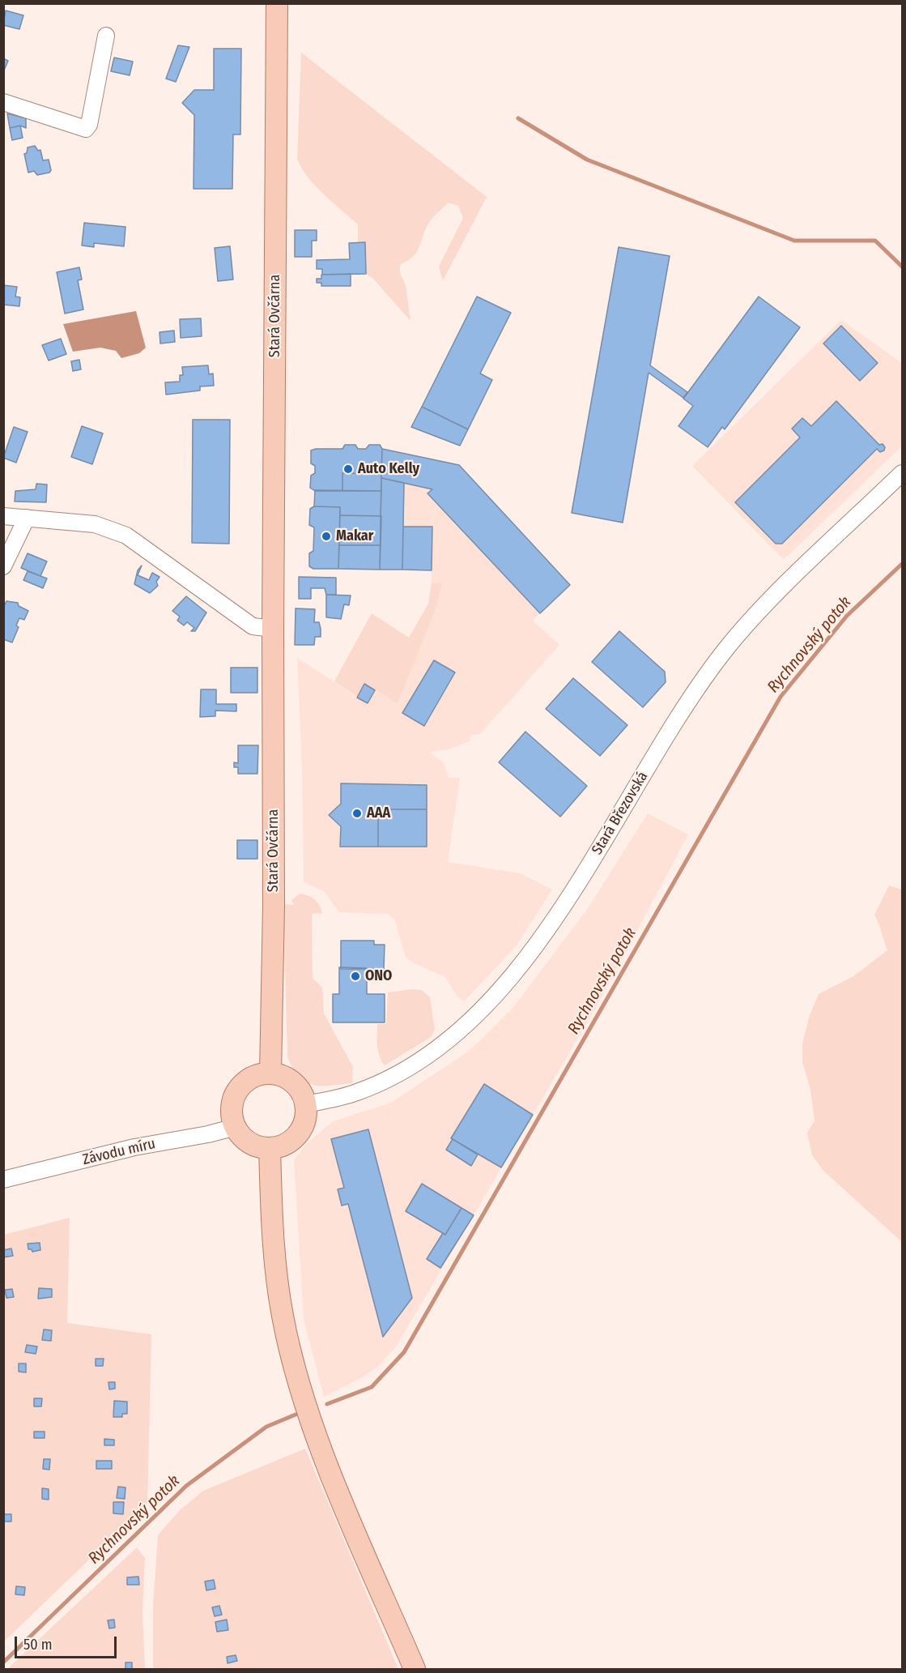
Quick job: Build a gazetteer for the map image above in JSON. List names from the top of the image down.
{
  "streets": {
    "main road": ["Stará Ovčárna"],
    "street": ["Stará Březovská", "Závodu míru"]
  },
  "crossings": [
    ["Stará Ovčárna", "Stará Březovská"],
    ["Stará Ovčárna", "Závodu míru"],
    ["Stará Březovská", "Závodu míru"]
  ],
  "water": ["Rychnovský potok"],
  "places": [
    "Auto Kelly",
    "Makar",
    "AAA",
    "ONO"
  ],
  "scale_bar": "50 m"
}
